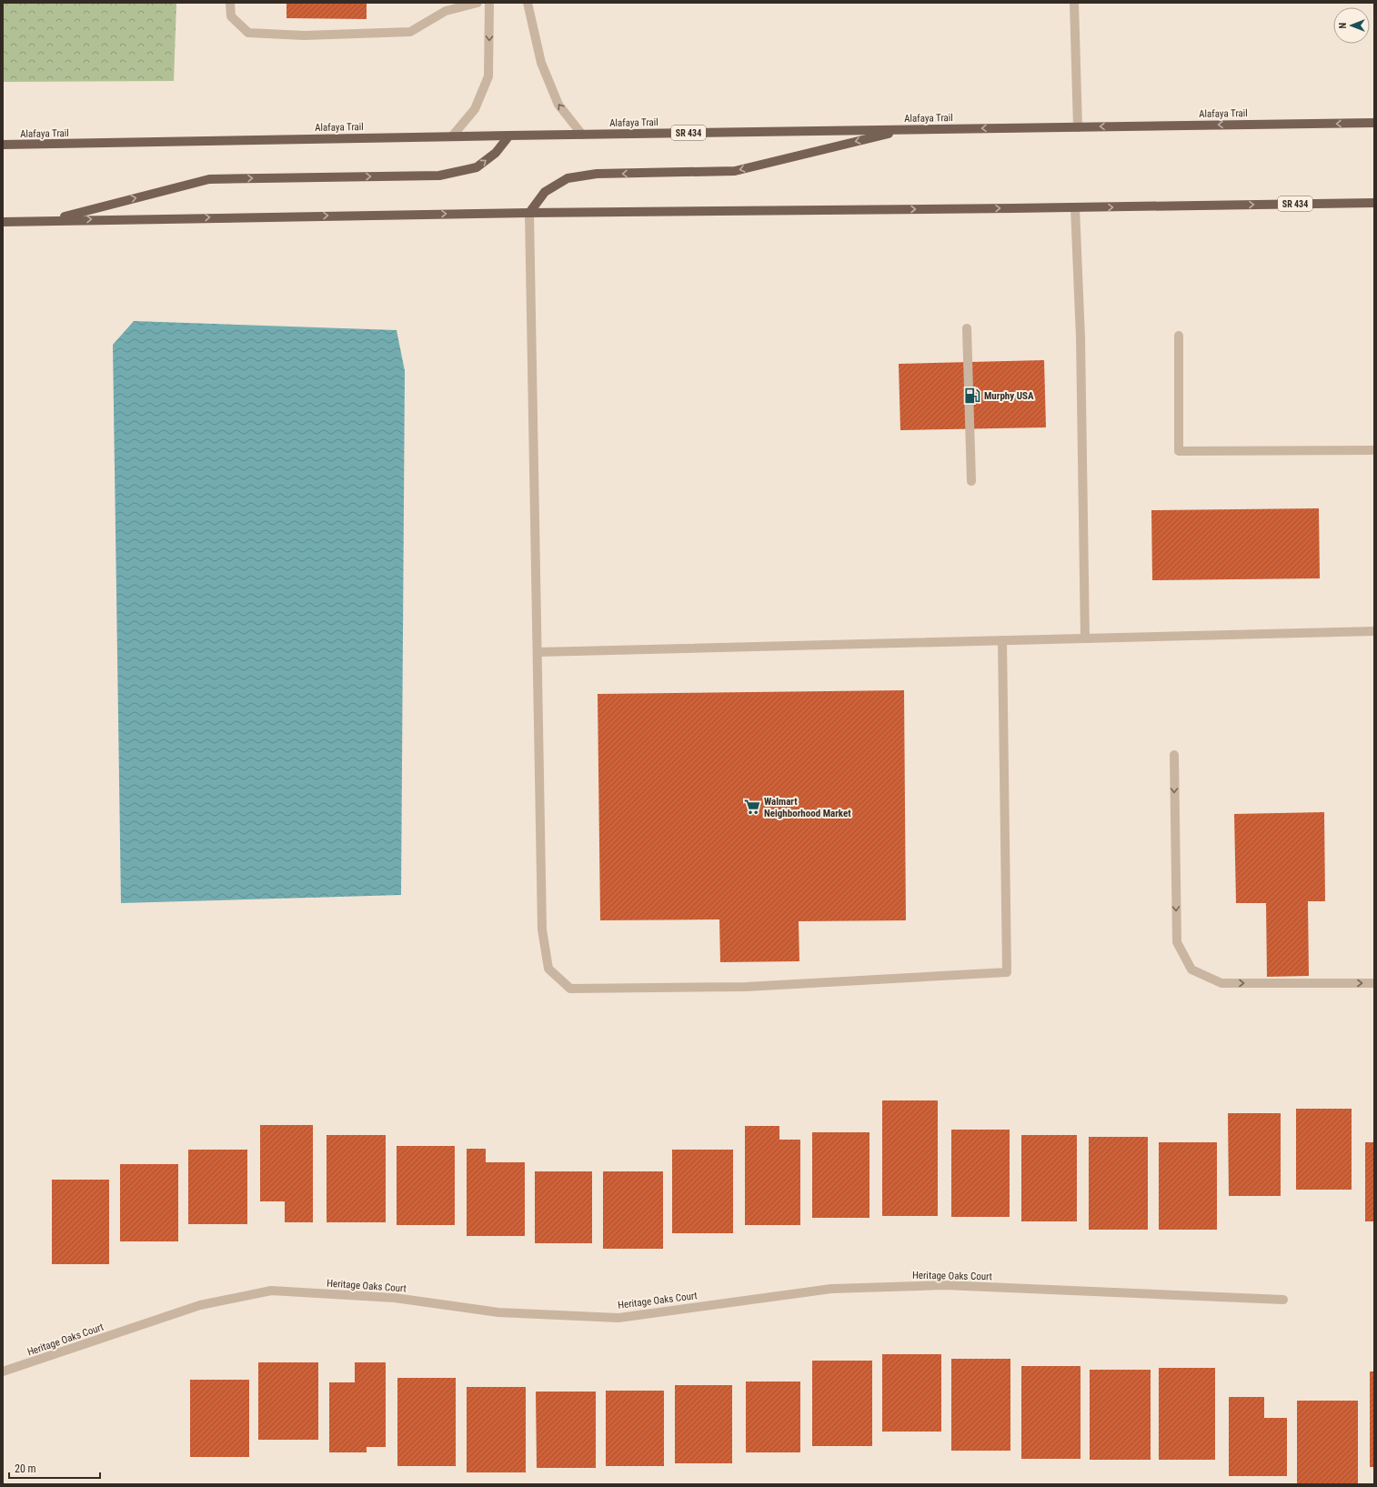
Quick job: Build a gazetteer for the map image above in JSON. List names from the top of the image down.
{
  "streets": {
    "main road": ["Alafaya Trail", "SR 434"],
    "street": ["Heritage Oaks Court"]
  },
  "places": {
    "fuel station": ["Murphy USA"],
    "supermarket": ["Walmart Neighborhood Market"]
  },
  "scale_bar": "20 m",
  "north": "left"
}
